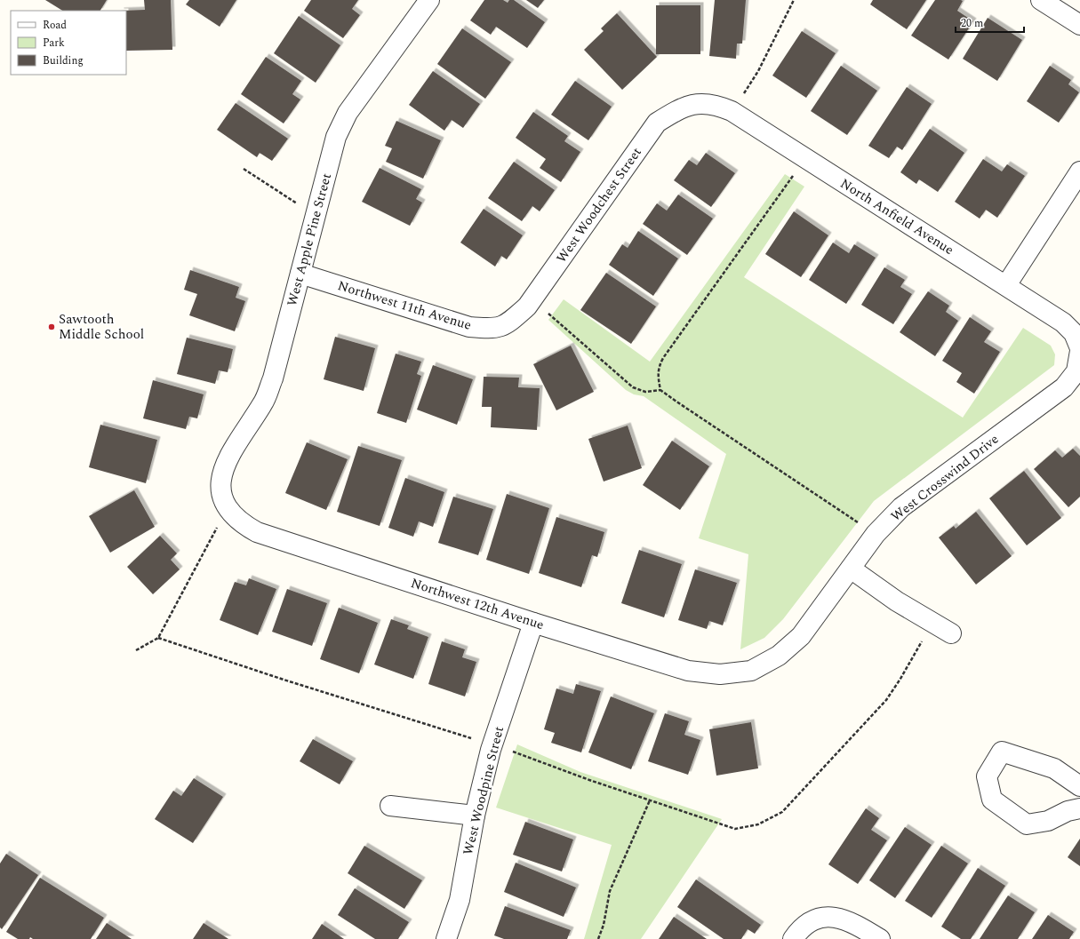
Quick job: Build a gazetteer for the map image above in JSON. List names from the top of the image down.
{
  "streets": {
    "street": [
      "West Woodchest Street",
      "North Anfield Avenue",
      "West Apple Pine Street",
      "Northwest 11th Avenue",
      "West Crosswind Drive",
      "Northwest 12th Avenue",
      "West Woodpine Street"
    ]
  },
  "crossings": [
    ["West Woodchest Street", "North Anfield Avenue"],
    ["West Woodchest Street", "Northwest 11th Avenue"],
    ["West Apple Pine Street", "Northwest 11th Avenue"],
    ["West Apple Pine Street", "Northwest 12th Avenue"],
    ["West Crosswind Drive", "Northwest 12th Avenue"],
    ["Northwest 12th Avenue", "West Woodpine Street"]
  ],
  "places": ["Sawtooth Middle School"],
  "legend": ["Road", "Park", "Building"],
  "scale_bar": "20 m"
}
